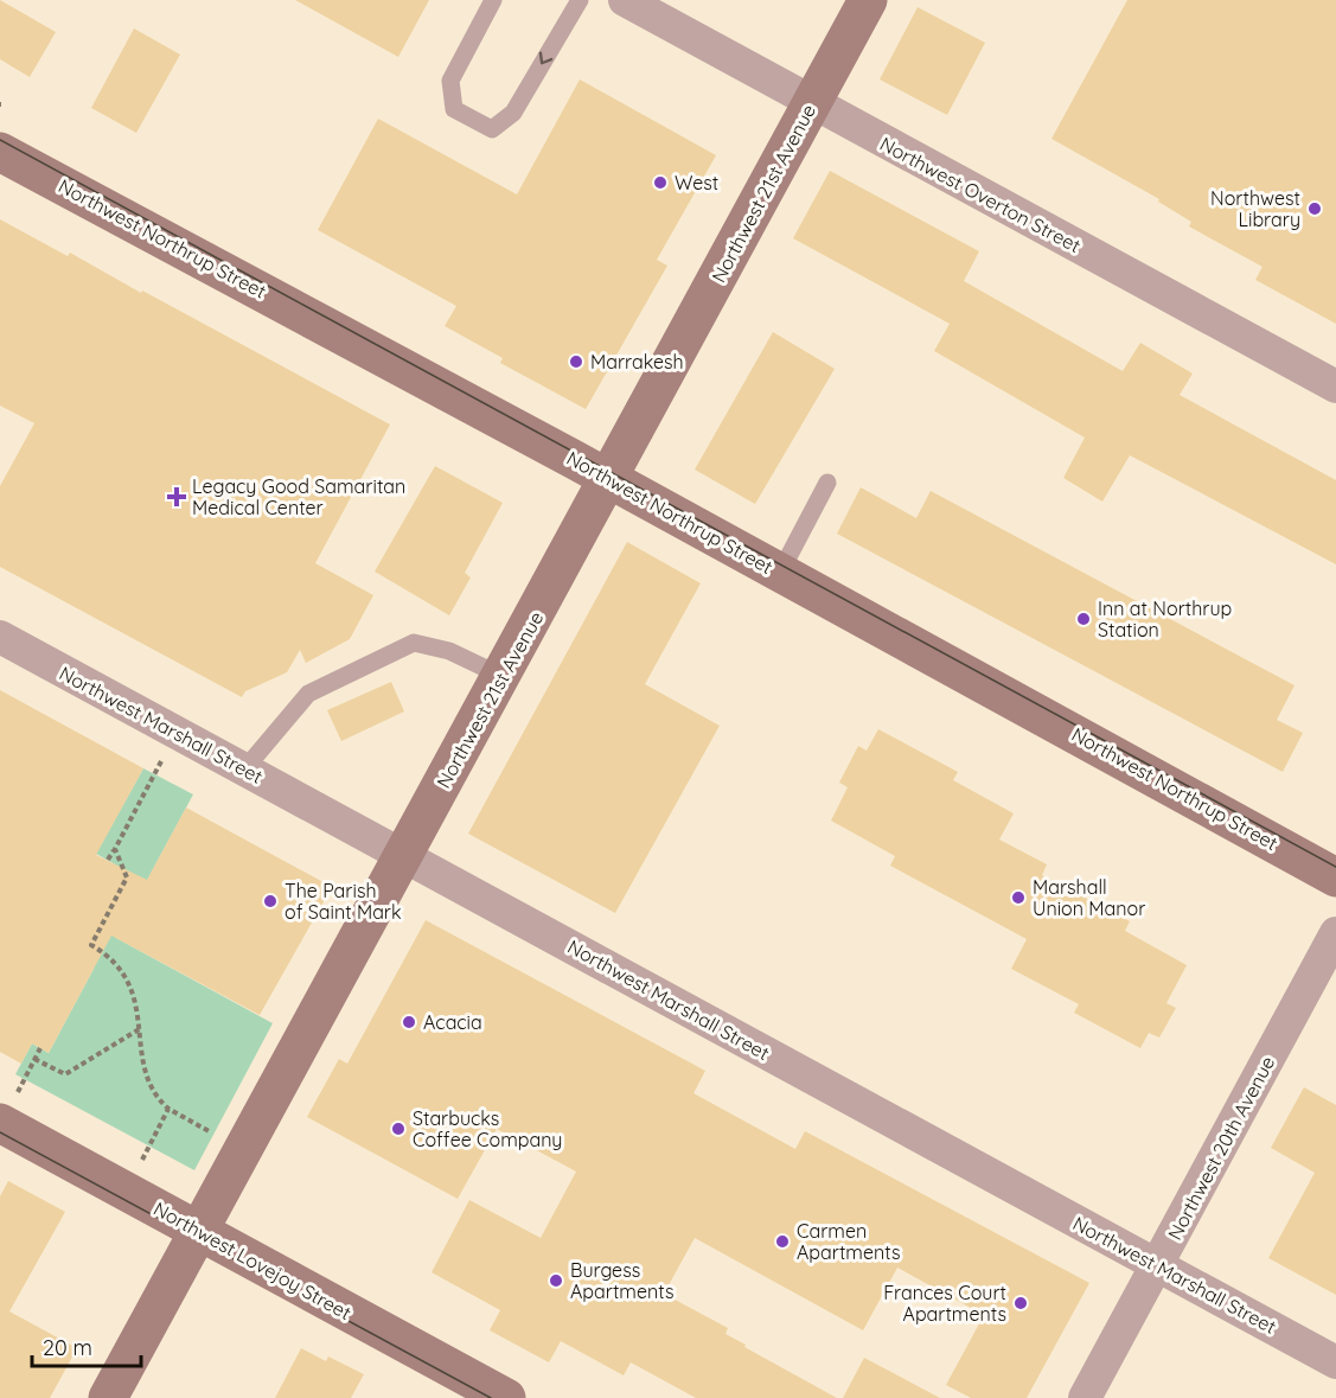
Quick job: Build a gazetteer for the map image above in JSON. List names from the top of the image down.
{
  "streets": {
    "street": [
      "Northwest 21st Avenue",
      "Northwest Overton Street",
      "Northwest Northrup Street",
      "Northwest Marshall Street",
      "Northwest 20th Avenue",
      "Northwest Lovejoy Street"
    ]
  },
  "crossings": [
    ["Northwest 21st Avenue", "Northwest Overton Street"],
    ["Northwest 21st Avenue", "Northwest Northrup Street"],
    ["Northwest 21st Avenue", "Northwest Marshall Street"],
    ["Northwest 21st Avenue", "Northwest Lovejoy Street"],
    ["Northwest Marshall Street", "Northwest 20th Avenue"]
  ],
  "places": {
    "other": [
      "West",
      "Northwest Library",
      "Marrakesh",
      "Inn at Northrup Station",
      "Marshall Union Manor",
      "The Parish of Saint Mark",
      "Acacia",
      "Starbucks Coffee Company",
      "Carmen Apartments",
      "Burgess Apartments",
      "Frances Court Apartments"
    ],
    "health": ["Legacy Good Samaritan Medical Center"]
  },
  "scale_bar": "20 m"
}
